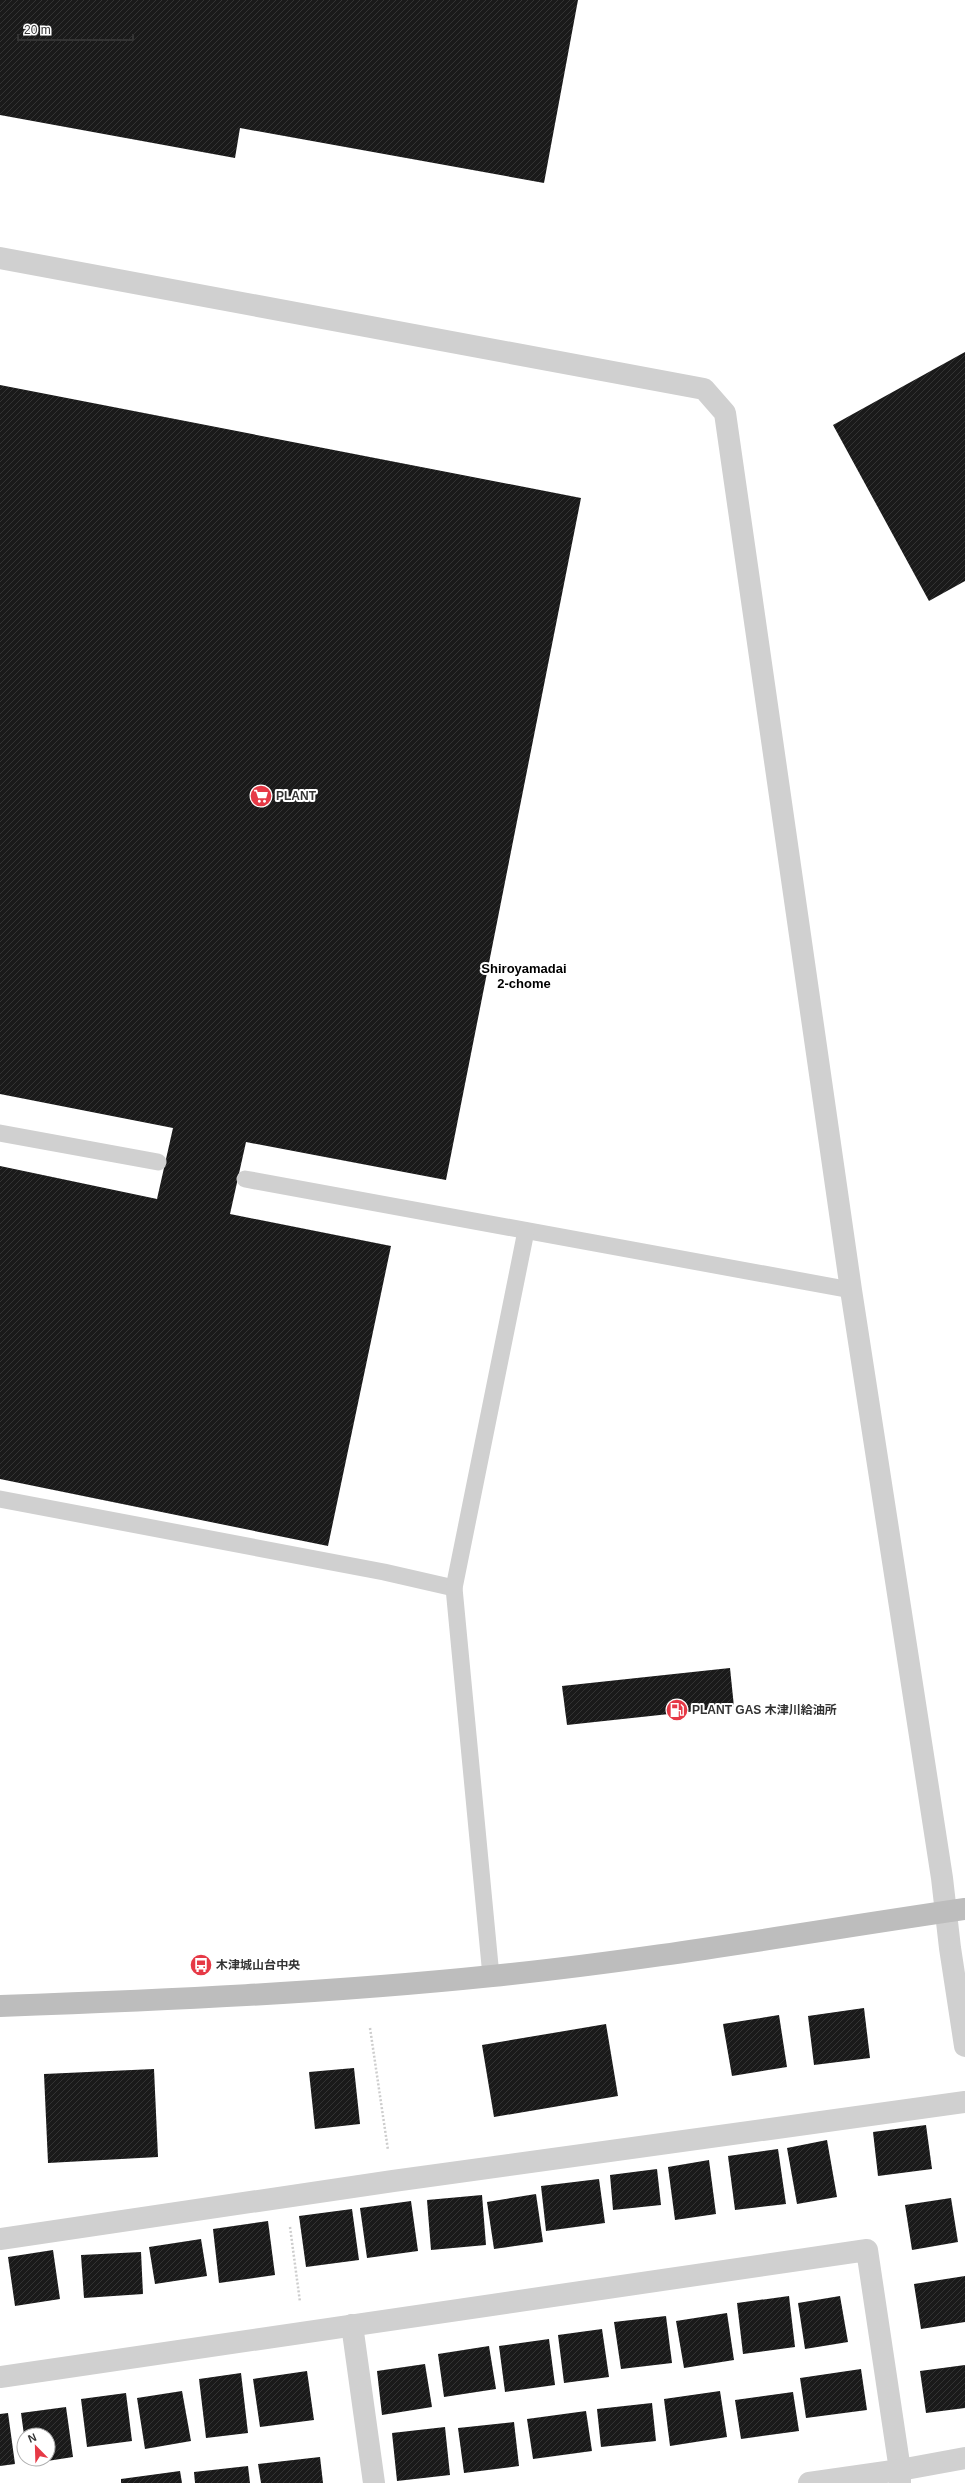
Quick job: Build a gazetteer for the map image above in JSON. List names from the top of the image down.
{
  "districts": ["Shiroyamadai 2-chome"],
  "places": {
    "supermarket": ["PLANT"],
    "fuel station": ["PLANT GAS 木津川給油所"],
    "bus stop": ["木津城山台中央"]
  },
  "scale_bar": "20 m",
  "north": "top left"
}
